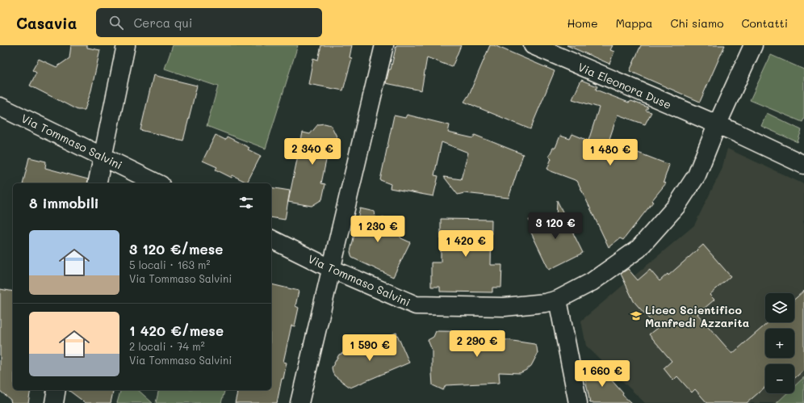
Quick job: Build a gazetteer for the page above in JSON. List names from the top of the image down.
{
  "streets": {
    "street": ["Via Eleonora Duse", "Via Tommaso Salvini"]
  },
  "crossings": [
    ["Via Eleonora Duse", "Via Tommaso Salvini"]
  ],
  "places": {
    "school or university": ["Liceo Scientifico Manfredi Azzarita"]
  },
  "page": {
    "header": "Casavia",
    "search": "Cerca qui",
    "nav": [
      "Home",
      "Mappa",
      "Chi siamo",
      "Contatti"
    ],
    "price": [
      "2 340 €",
      "1 480 €",
      "3 120 €",
      "1 230 €",
      "1 420 €",
      "2 290 €",
      "1 590 €",
      "1 660 €"
    ],
    "heading": "8 immobili",
    "list": [
      {
        "name": "3 120 €/mese",
        "note": "5 locali · 163 m² · Via Tommaso Salvini"
      },
      {
        "name": "1 420 €/mese",
        "note": "2 locali · 74 m² · Via Tommaso Salvini"
      }
    ],
    "map_buttons": ["+", "−"]
  }
}
